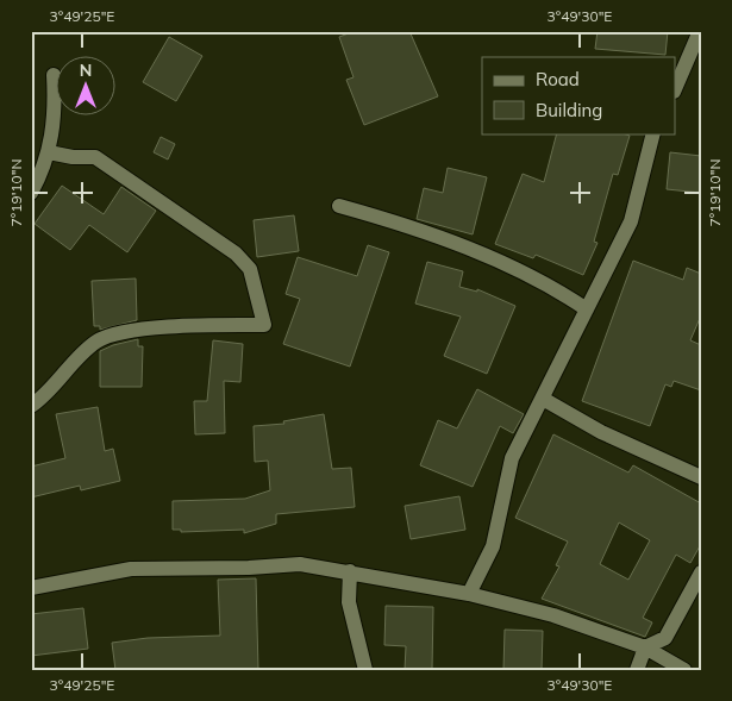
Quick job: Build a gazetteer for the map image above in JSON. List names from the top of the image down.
{
  "legend": ["Road", "Building"],
  "north": "top",
  "coordinates": ["3°49'25\"E", "3°49'30\"E", "7°19'10\"N"]
}
